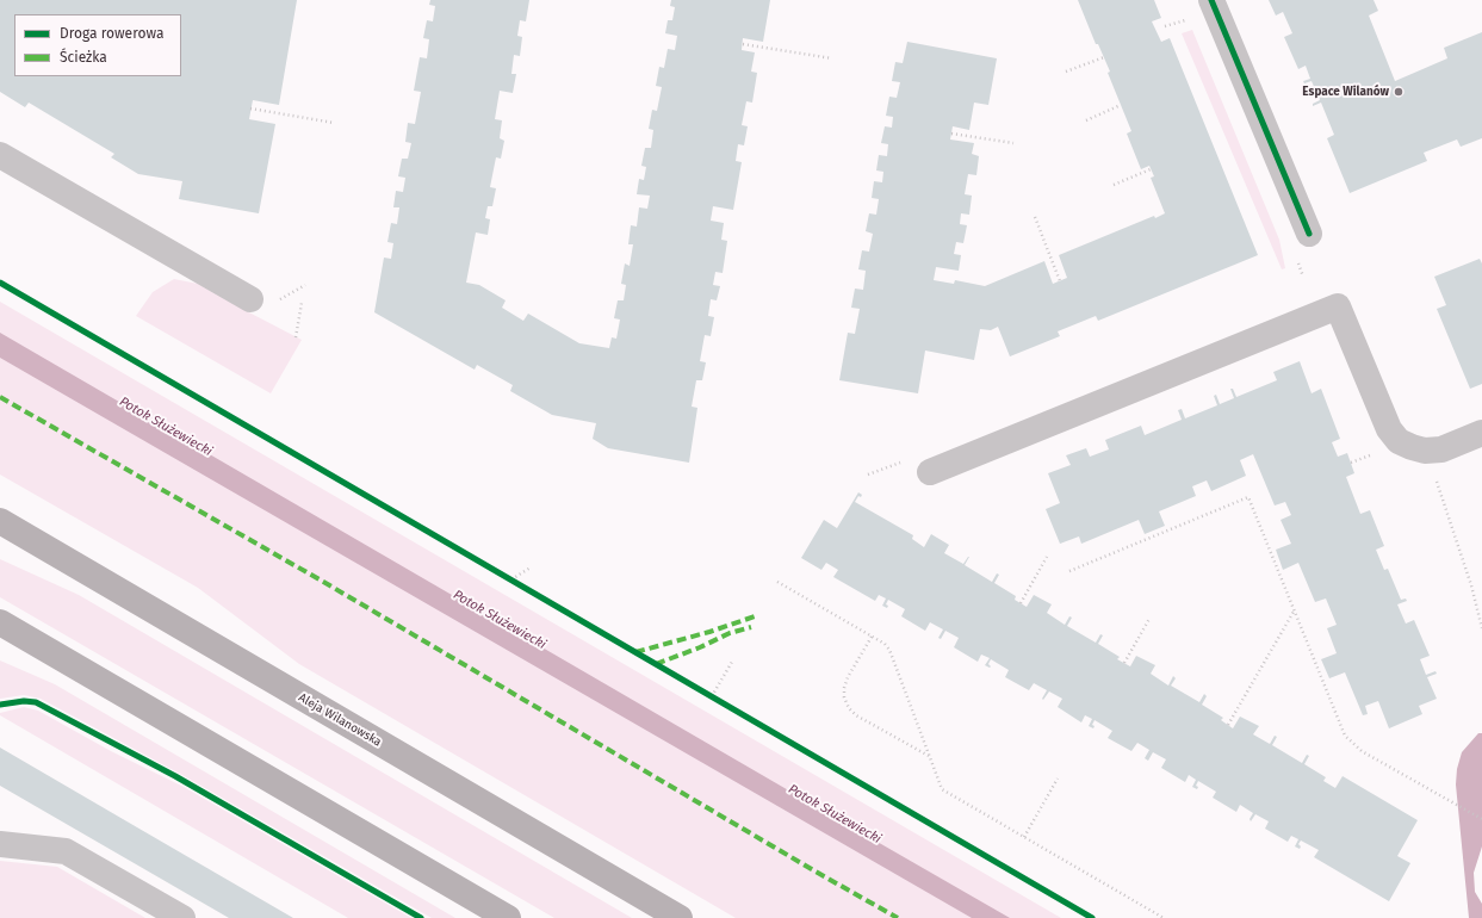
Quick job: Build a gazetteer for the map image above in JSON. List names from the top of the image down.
{
  "streets": {
    "main road": ["Aleja Wilanowska"]
  },
  "water": ["Potok Służewiecki"],
  "places": ["Espace Wilanów"],
  "legend": ["Droga rowerowa", "Ścieżka"]
}
